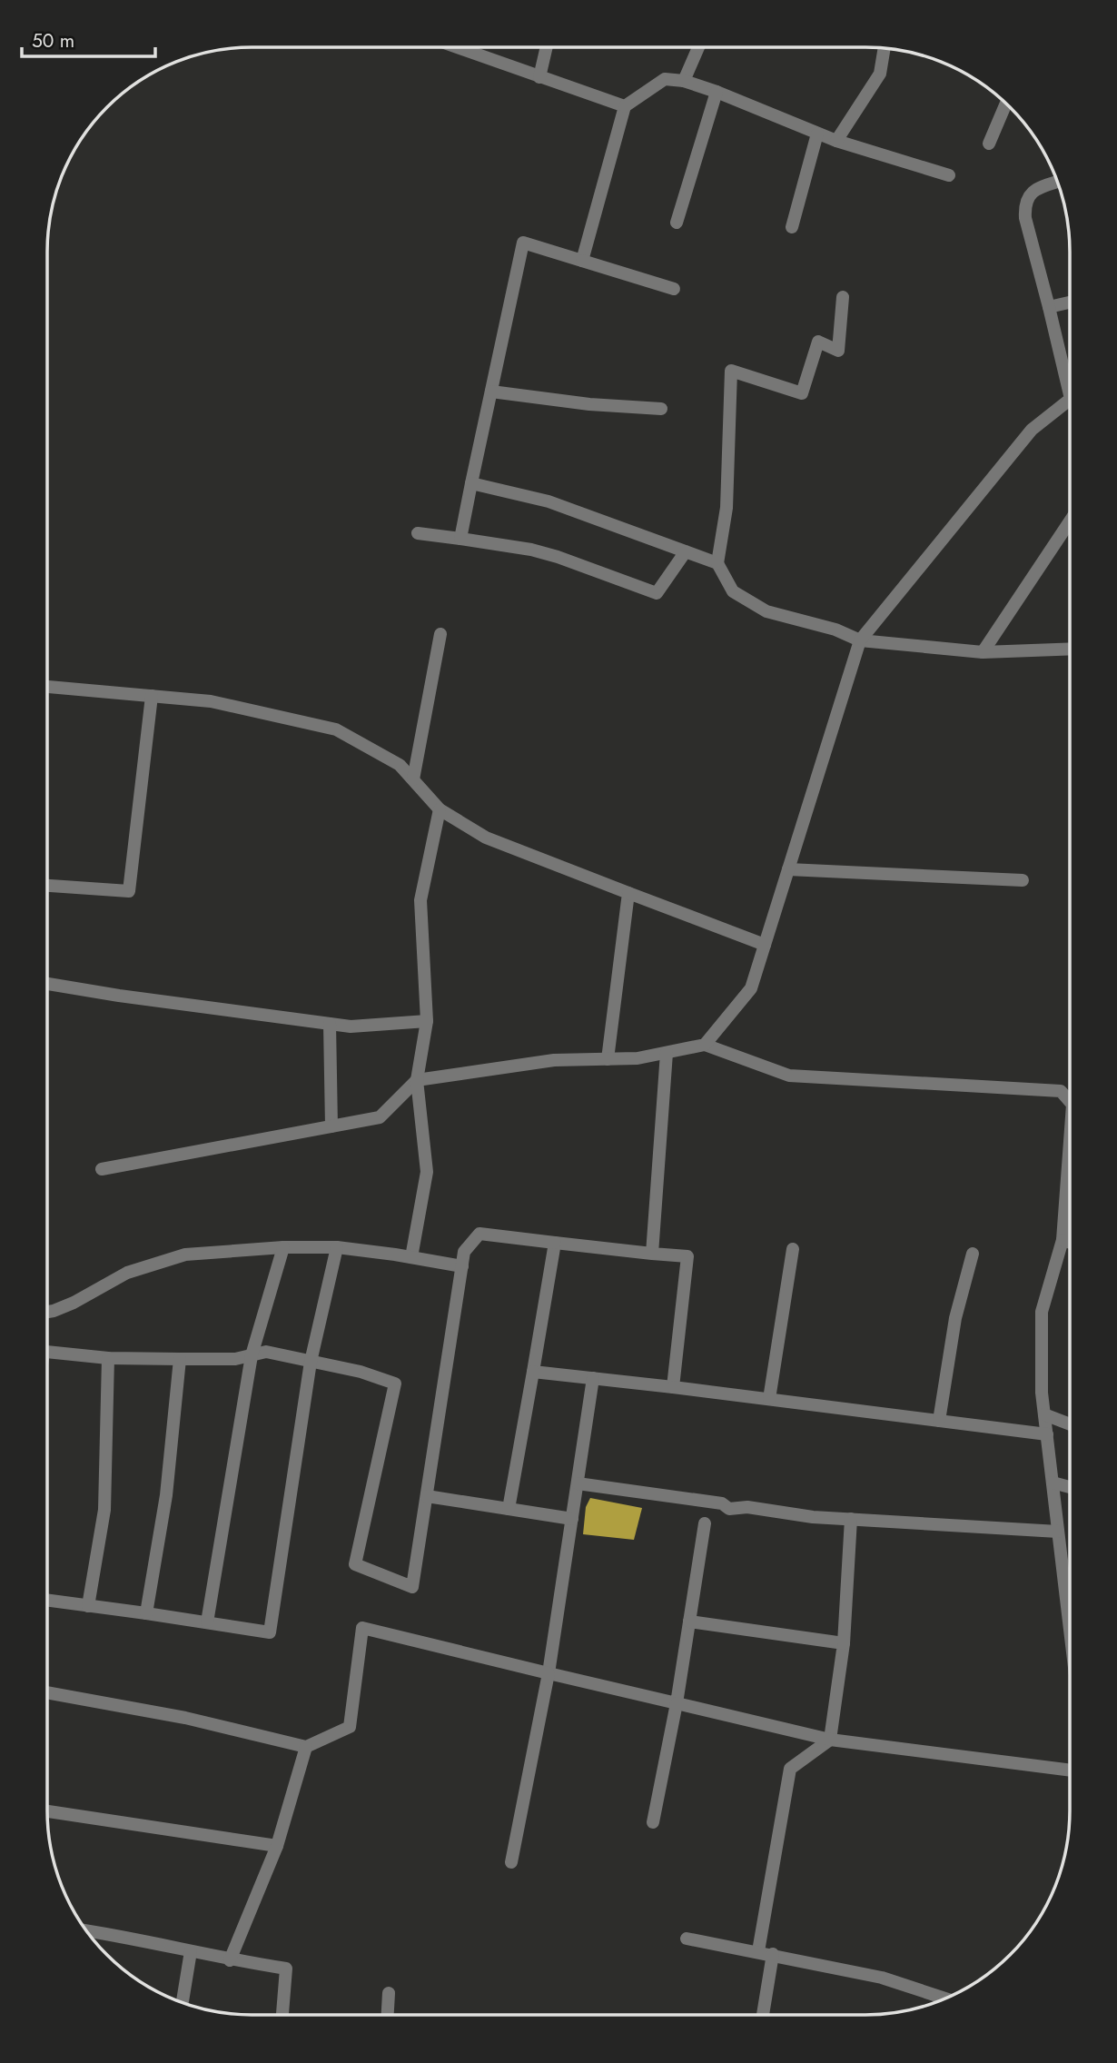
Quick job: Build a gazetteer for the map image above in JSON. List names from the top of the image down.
{
  "scale_bar": "50 m"
}
